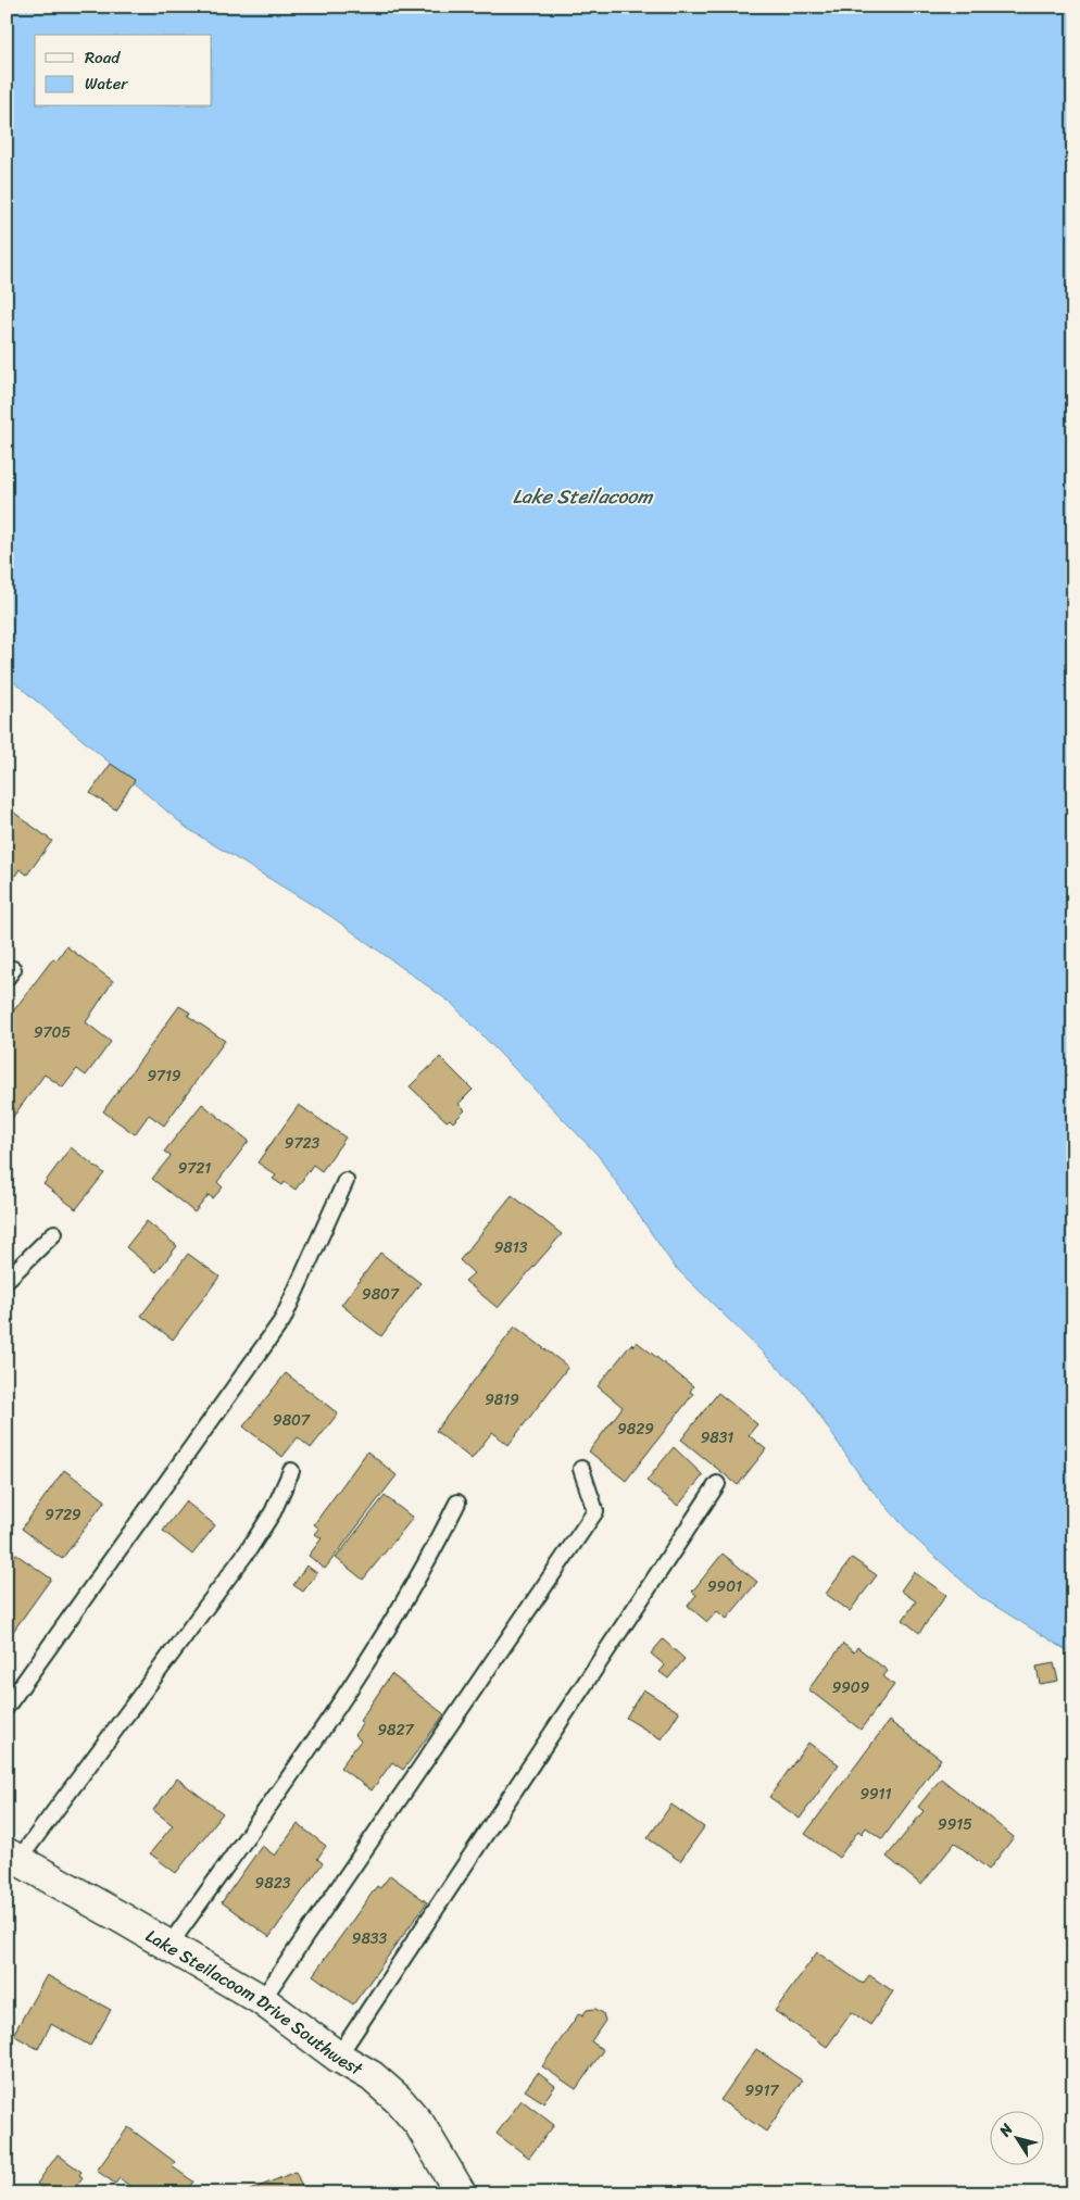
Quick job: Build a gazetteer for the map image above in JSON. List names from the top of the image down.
{
  "streets": {
    "street": ["Lake Steilacoom Drive Southwest"]
  },
  "water": ["Lake Steilacoom"],
  "house_numbers": [
    "9705",
    "9719",
    "9723",
    "9721",
    "9813",
    "9807",
    "9819",
    "9807",
    "9829",
    "9831",
    "9729",
    "9901",
    "9909",
    "9827",
    "9911",
    "9915",
    "9823",
    "9833",
    "9917"
  ],
  "legend": ["Road", "Water"],
  "north": "top left"
}
